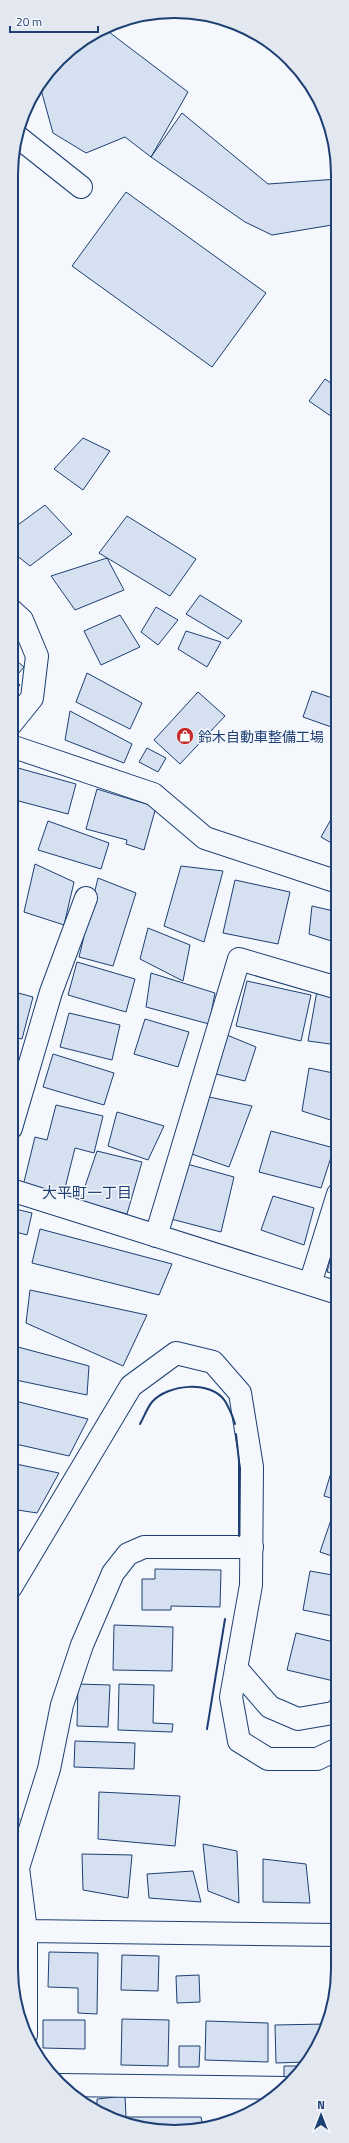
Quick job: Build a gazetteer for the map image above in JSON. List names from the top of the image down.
{
  "districts": ["大平町一丁目"],
  "places": {
    "shop": ["鈴木自動車整備工場"]
  },
  "scale_bar": "20 m",
  "north": "top"
}
